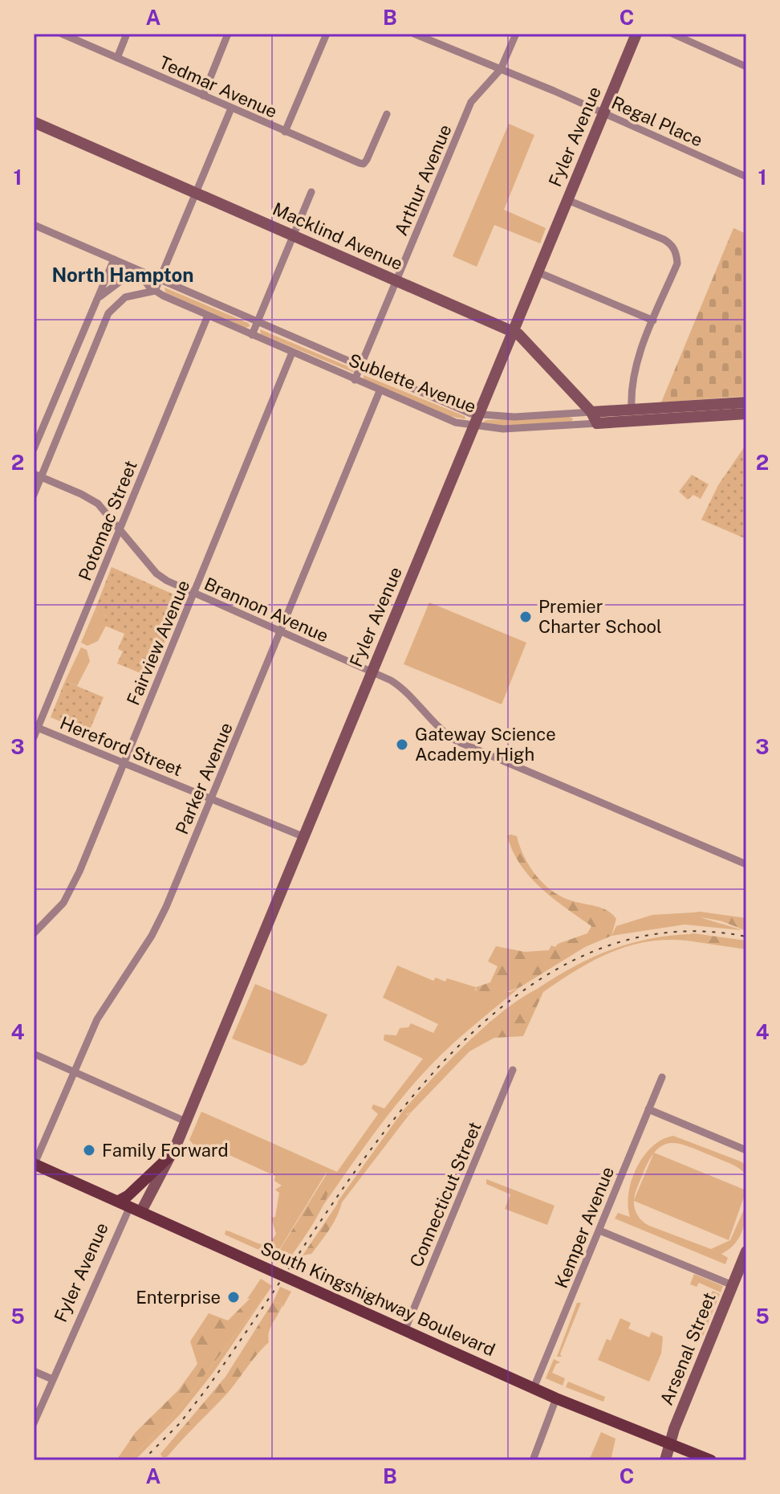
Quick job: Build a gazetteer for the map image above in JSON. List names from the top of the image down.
{
  "streets": {
    "main road": ["South Kingshighway Boulevard"],
    "street": [
      "Tedmar Avenue",
      "Regal Place",
      "Fyler Avenue",
      "Arthur Avenue",
      "Macklind Avenue",
      "Sublette Avenue",
      "Potomac Street",
      "Brannon Avenue",
      "Fairview Avenue",
      "Hereford Street",
      "Parker Avenue",
      "Connecticut Street",
      "Kemper Avenue",
      "Arsenal Street"
    ]
  },
  "crossings": [
    ["Regal Place", "Fyler Avenue"],
    ["Regal Place", "Arthur Avenue"],
    ["Fyler Avenue", "Macklind Avenue"],
    ["Fyler Avenue", "Sublette Avenue"],
    ["Fyler Avenue", "Brannon Avenue"],
    ["Fyler Avenue", "Hereford Street"],
    ["Fyler Avenue", "South Kingshighway Boulevard"],
    ["Arthur Avenue", "Macklind Avenue"],
    ["Arthur Avenue", "Sublette Avenue"],
    ["Macklind Avenue", "Sublette Avenue"],
    ["Sublette Avenue", "Potomac Street"],
    ["Sublette Avenue", "Fairview Avenue"],
    ["Sublette Avenue", "Parker Avenue"],
    ["Potomac Street", "Brannon Avenue"],
    ["Potomac Street", "Hereford Street"],
    ["Brannon Avenue", "Fairview Avenue"],
    ["Brannon Avenue", "Parker Avenue"],
    ["Fairview Avenue", "Hereford Street"],
    ["Hereford Street", "Parker Avenue"],
    ["Parker Avenue", "South Kingshighway Boulevard"],
    ["Connecticut Street", "South Kingshighway Boulevard"],
    ["Kemper Avenue", "South Kingshighway Boulevard"],
    ["South Kingshighway Boulevard", "Arsenal Street"]
  ],
  "districts": ["North Hampton"],
  "places": [
    "Premier Charter School",
    "Gateway Science Academy High",
    "Family Forward",
    "Enterprise"
  ],
  "grid": {
    "columns": ["A", "B", "C"],
    "rows": [
      "1",
      "2",
      "3",
      "4",
      "5"
    ]
  }
}
